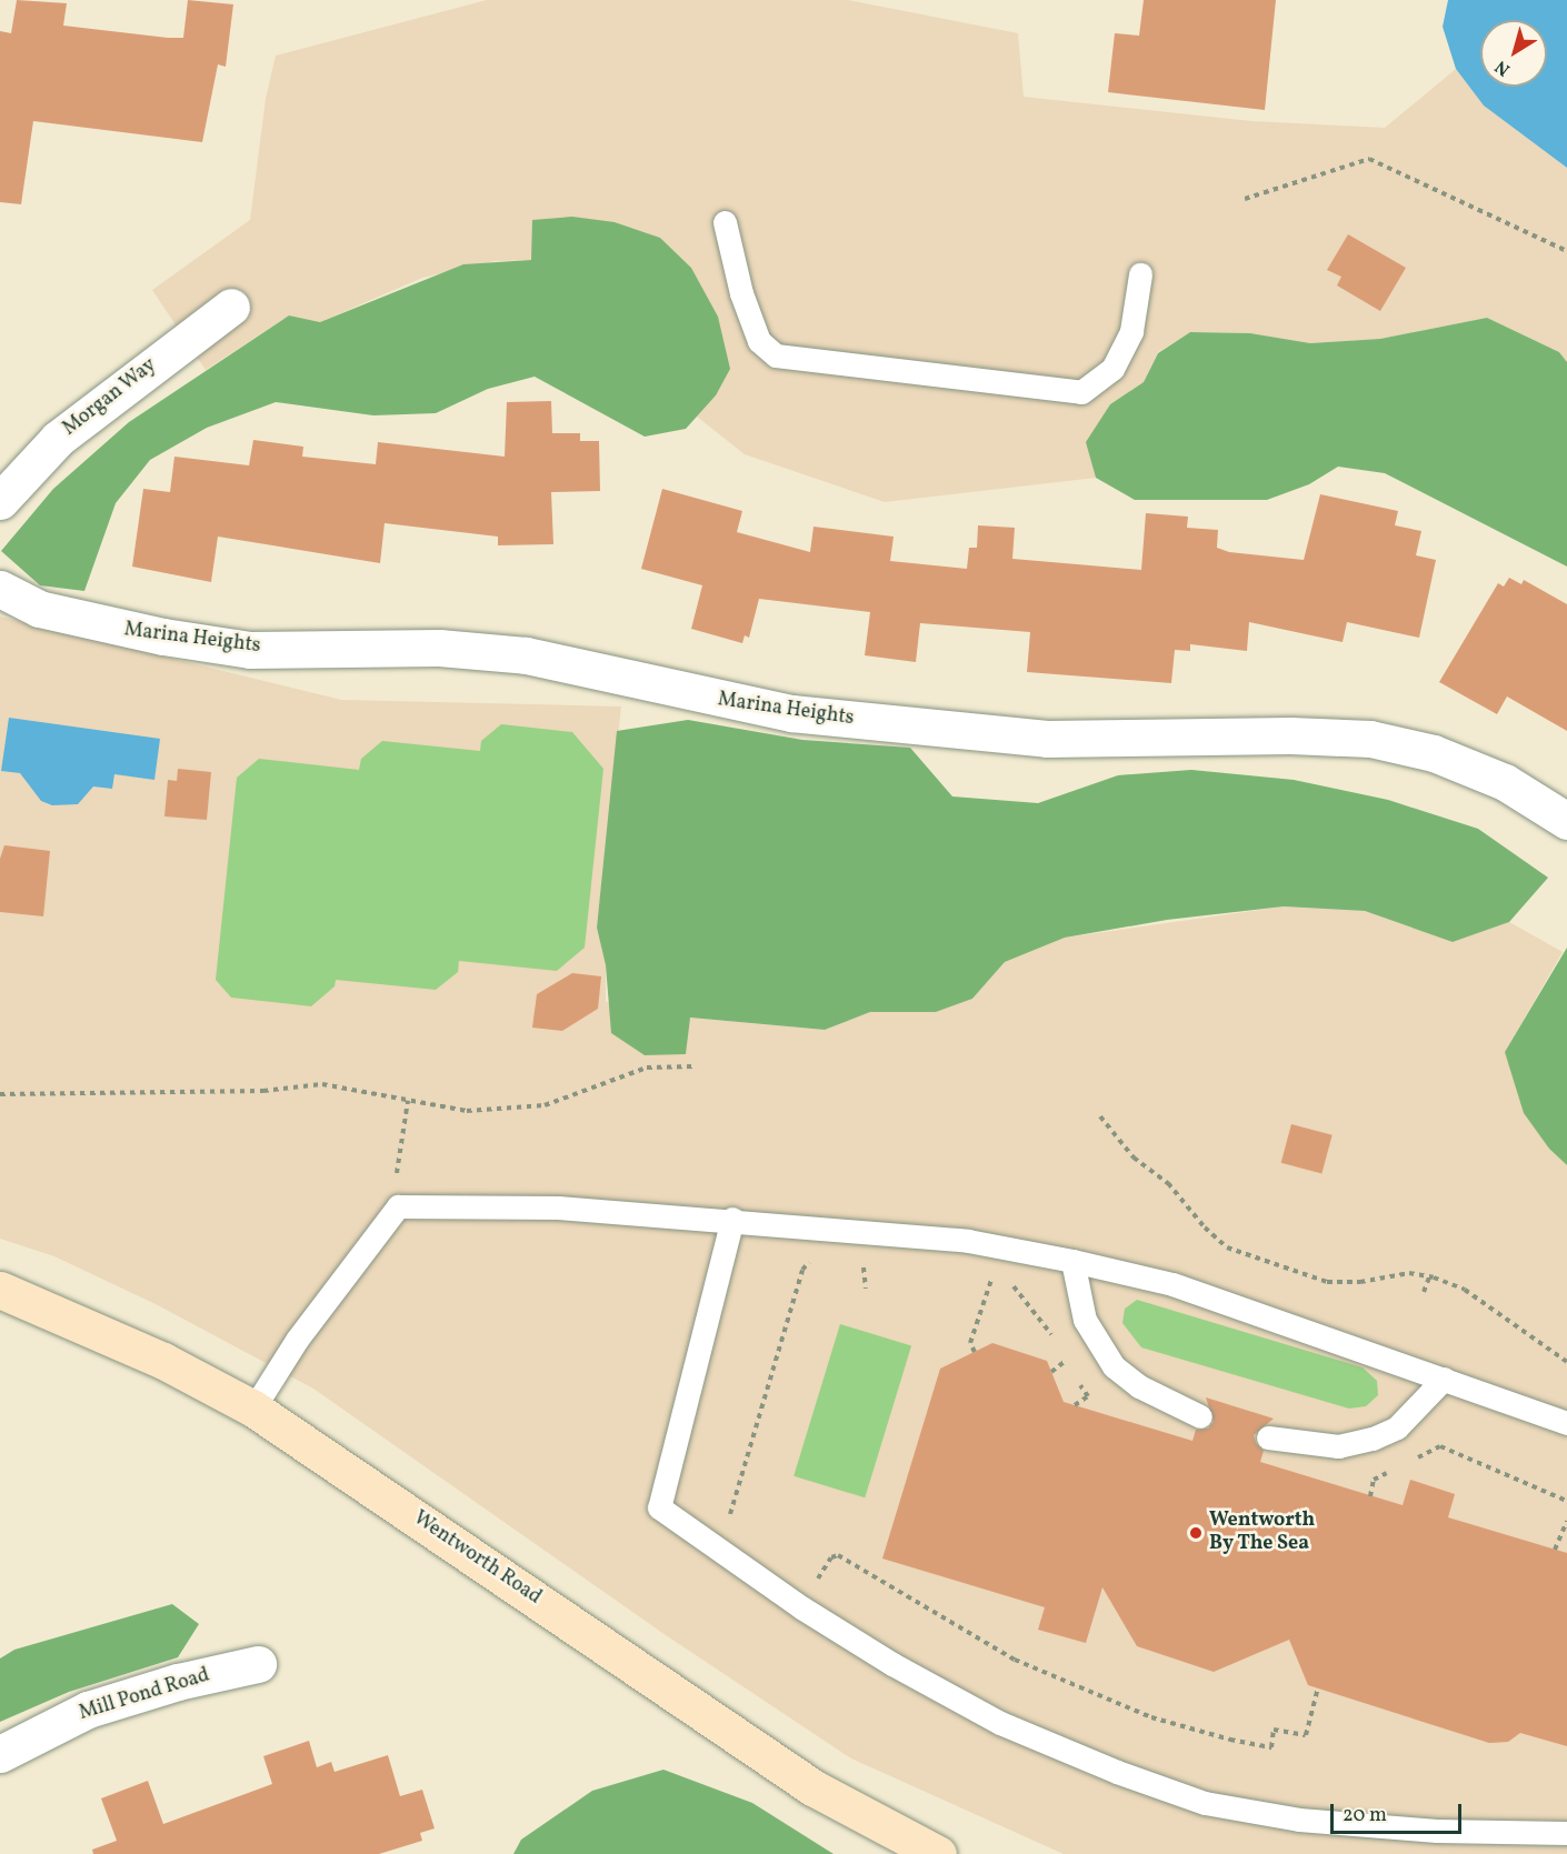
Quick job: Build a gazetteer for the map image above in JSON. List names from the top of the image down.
{
  "streets": {
    "main road": ["Wentworth Road"],
    "street": ["Morgan Way", "Marina Heights", "Mill Pond Road"]
  },
  "places": ["Wentworth By The Sea"],
  "scale_bar": "20 m",
  "north": "bottom left"
}
